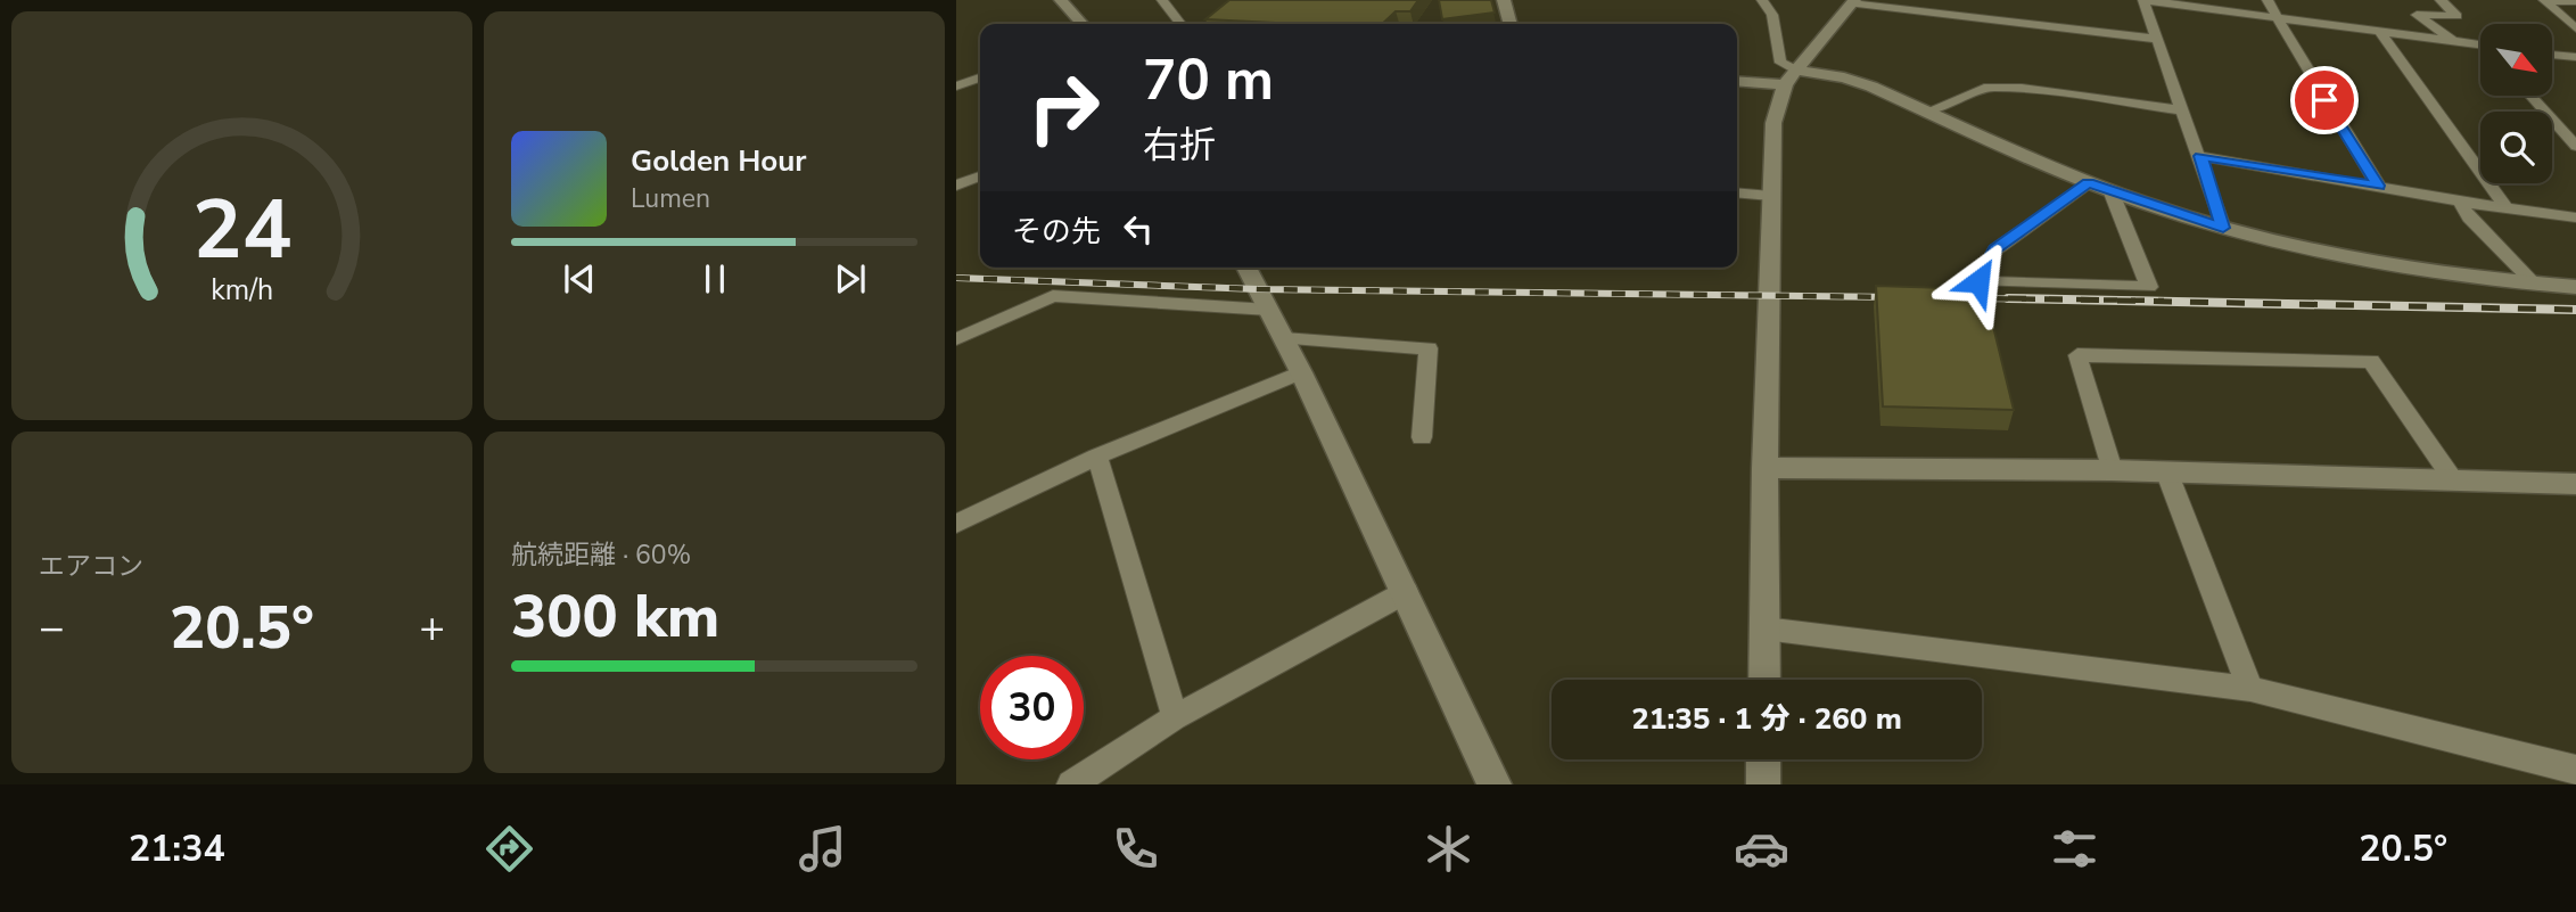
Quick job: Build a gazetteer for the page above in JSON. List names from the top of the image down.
{
  "north": "bottom right",
  "page": {
    "turn": ["70 m", "右折"],
    "song": ["Golden Hour", "Lumen"],
    "then": "その先",
    "tile": [
      "エアコン",
      ["航続距離 · 60%", "300 km"]
    ],
    "heat": ["−", "20.5°", "+"],
    "limit": "30",
    "trip": "21:35 · 1 分 · 260 m",
    "tabs": ["21:34", "20.5°"],
    "gauge": ["24", "km/h"]
  }
}
